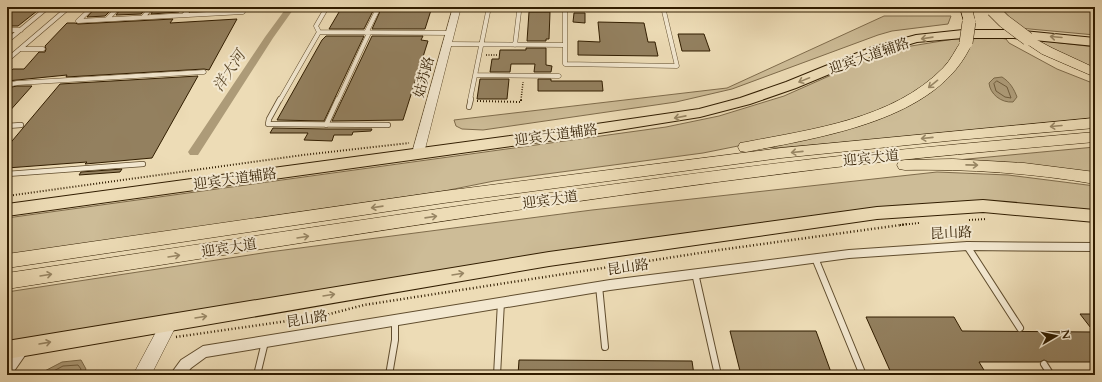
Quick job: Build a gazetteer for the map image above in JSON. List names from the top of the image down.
{
  "streets": {
    "highway": ["迎宾大道"],
    "main road": ["迎宾大道辅路"],
    "street": ["姑苏路", "昆山路"]
  },
  "crossings": [
    ["迎宾大道辅路", "姑苏路"]
  ],
  "water": ["洋大河"],
  "north": "right"
}
